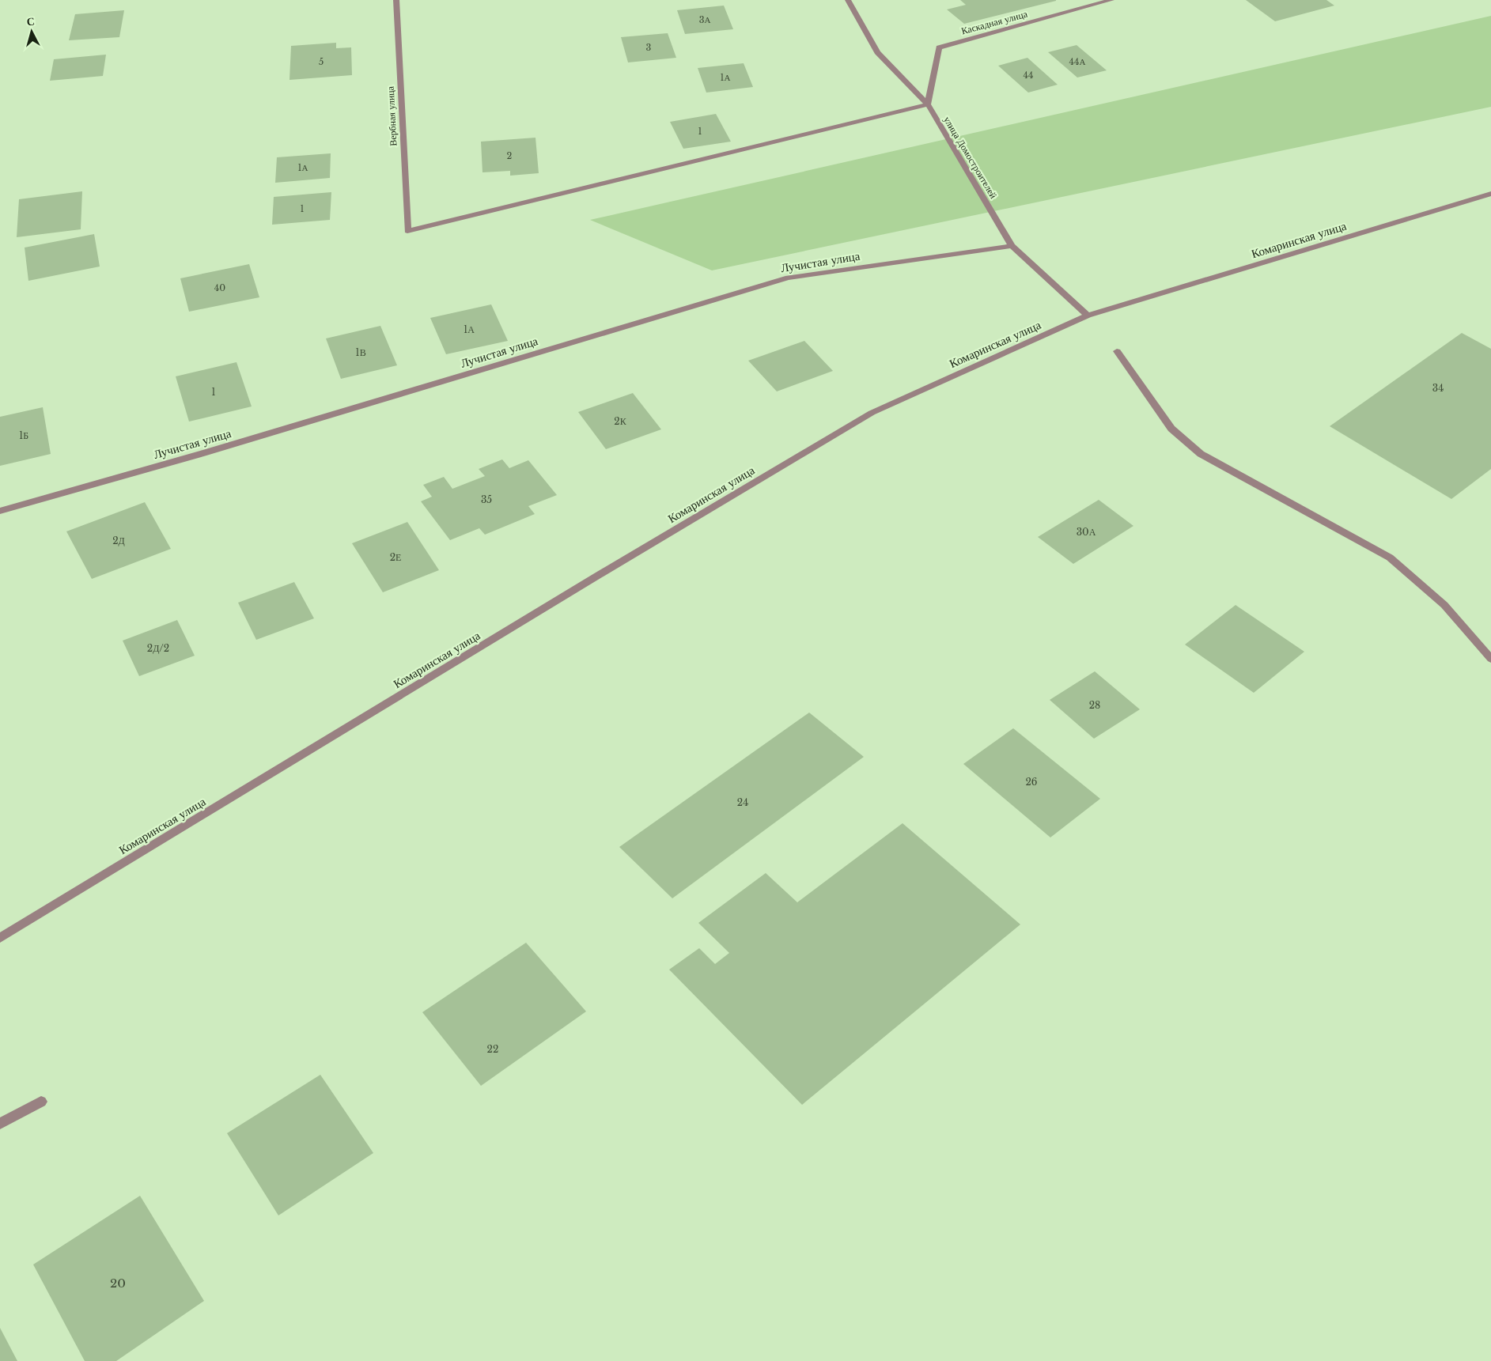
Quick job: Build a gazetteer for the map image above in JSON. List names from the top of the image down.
{
  "streets": {
    "street": [
      "Каскадная улица",
      "Вербная улица",
      "улица Домостроителей",
      "Комаринская улица",
      "Лучистая улица"
    ]
  },
  "crossings": [
    ["Каскадная улица", "Вербная улица"],
    ["Каскадная улица", "улица Домостроителей"],
    ["Вербная улица", "улица Домостроителей"],
    ["улица Домостроителей", "Комаринская улица"],
    ["улица Домостроителей", "Лучистая улица"]
  ],
  "house_numbers": [
    "3А",
    "3",
    "5",
    "44А",
    "44",
    "1А",
    "1",
    "2",
    "1А",
    "1",
    "40",
    "1А",
    "1В",
    "34",
    "1",
    "2К",
    "1Б",
    "35",
    "30А",
    "2Д",
    "2Е",
    "2Д/2",
    "28",
    "26",
    "24",
    "22",
    "20"
  ],
  "north": "top"
}
